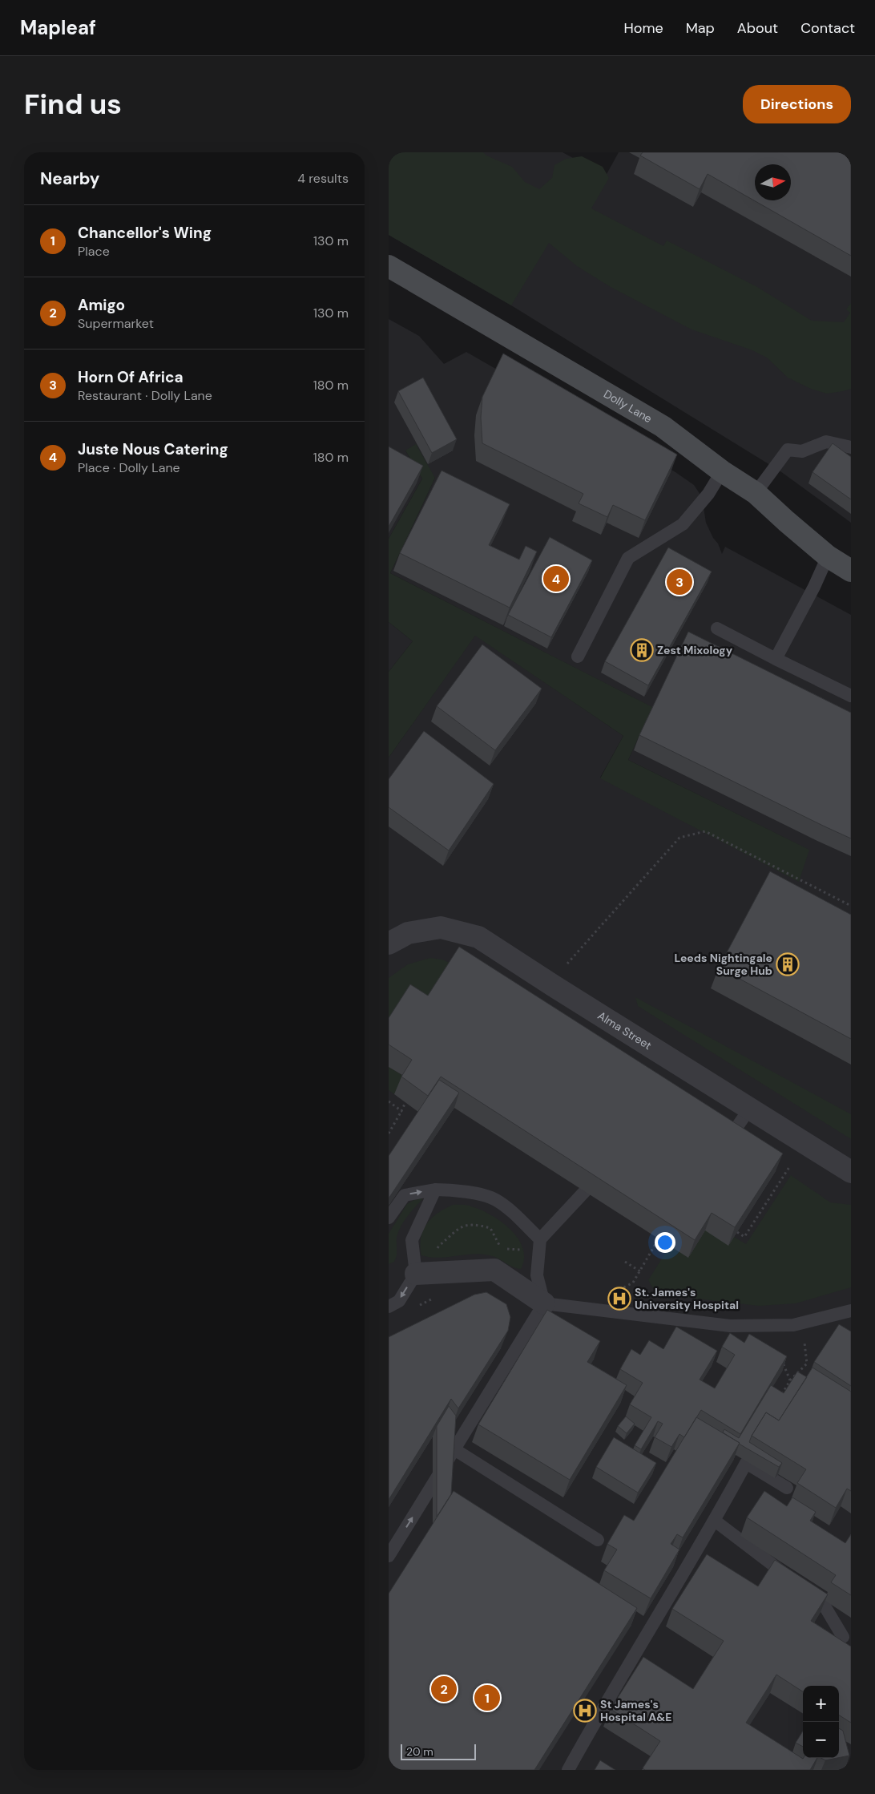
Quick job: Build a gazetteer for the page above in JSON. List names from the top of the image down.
{
  "streets": {
    "street": ["Dolly Lane", "Alma Street"]
  },
  "places": {
    "building": ["Zest Mixology", "Leeds Nightingale Surge Hub"],
    "hospital": ["St. James's University Hospital", "St James's Hospital A&E"]
  },
  "scale_bar": "20 m",
  "north": "right",
  "page": {
    "header": "Mapleaf",
    "nav": [
      "Home",
      "Map",
      "About",
      "Contact"
    ],
    "buttons": "Directions",
    "title": "Find us",
    "heading": ["Nearby", "4 results"],
    "list": [
      {
        "mark": "1",
        "name": "Chancellor's Wing",
        "note": "Place",
        "value": "130 m"
      },
      {
        "mark": "2",
        "name": "Amigo",
        "note": "Supermarket",
        "value": "130 m"
      },
      {
        "mark": "3",
        "name": "Horn Of Africa",
        "note": "Restaurant · Dolly Lane",
        "value": "180 m"
      },
      {
        "mark": "4",
        "name": "Juste Nous Catering",
        "note": "Place · Dolly Lane",
        "value": "180 m"
      }
    ],
    "pins": [
      "4",
      "3",
      "2",
      "1"
    ],
    "map_buttons": ["+", "−"],
    "scale": "20 m"
  }
}
